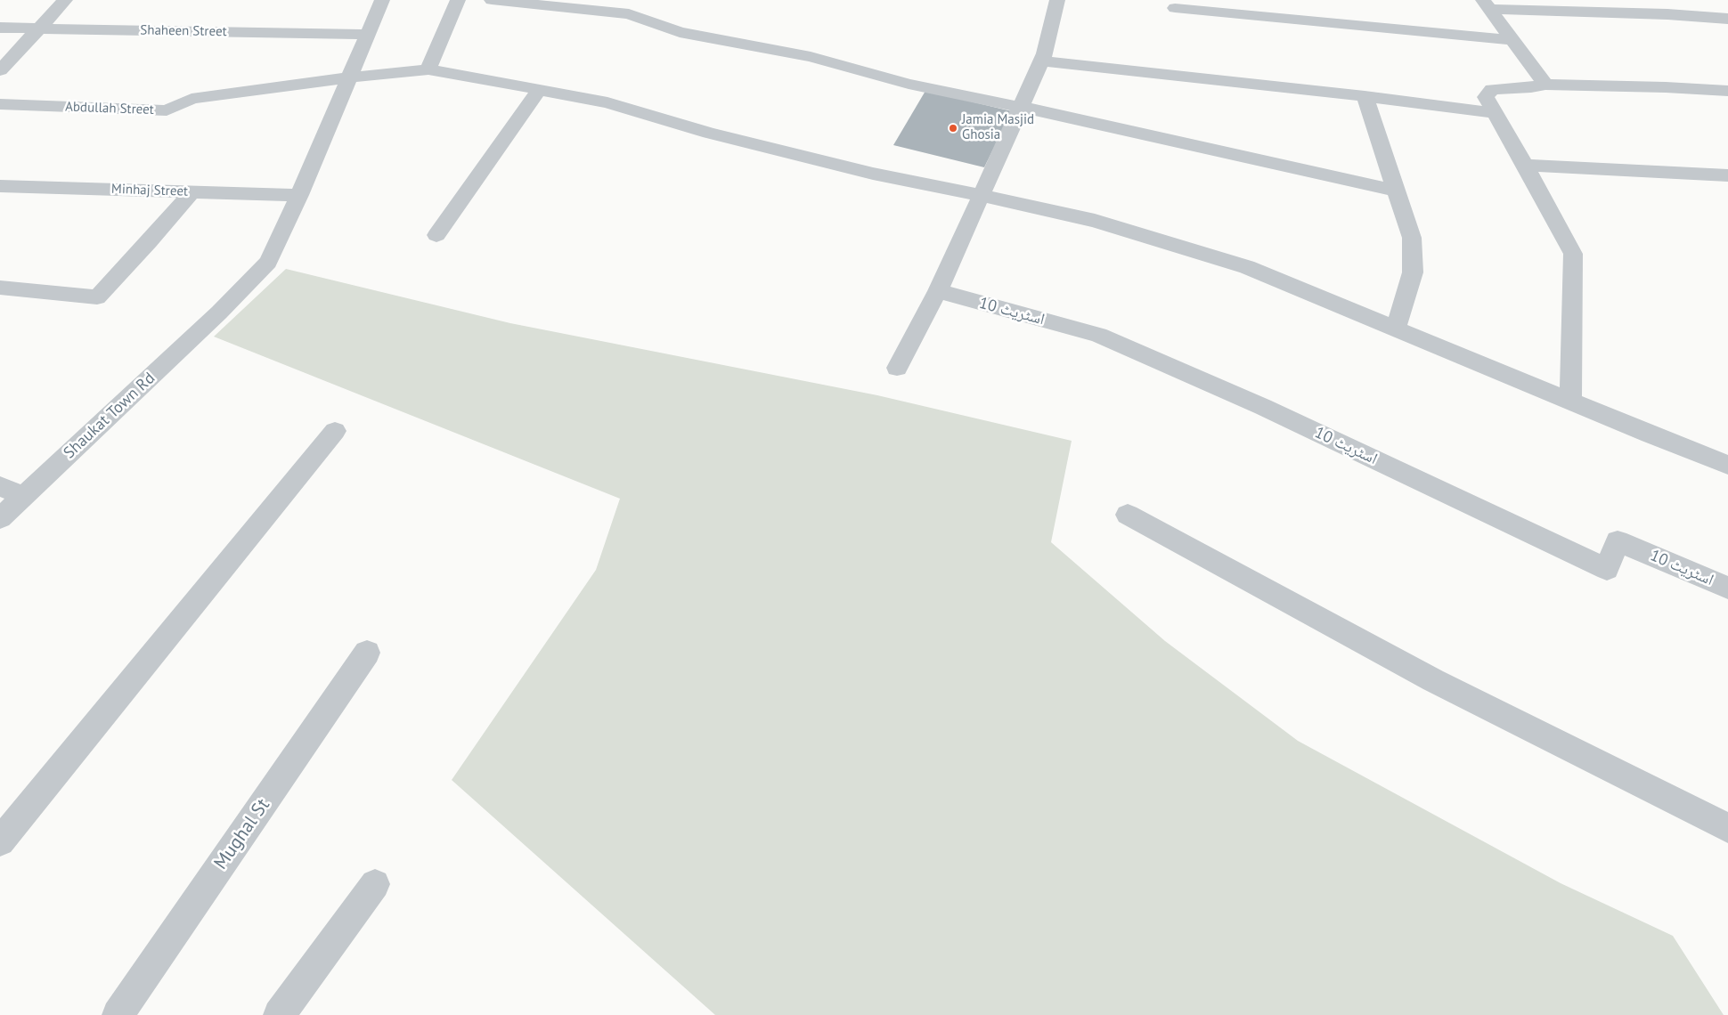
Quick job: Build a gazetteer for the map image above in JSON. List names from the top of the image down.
{
  "streets": {
    "street": [
      "Shaheen Street",
      "Abdullah Street",
      "Minhaj Street",
      "اسٹریٹ 10",
      "Shaukat Town Rd",
      "Mughal St"
    ]
  },
  "crossings": [
    ["Shaheen Street", "Shaukat Town Rd"],
    ["Abdullah Street", "Shaukat Town Rd"],
    ["Minhaj Street", "Shaukat Town Rd"]
  ],
  "places": ["Jamia Masjid Ghosia"]
}
